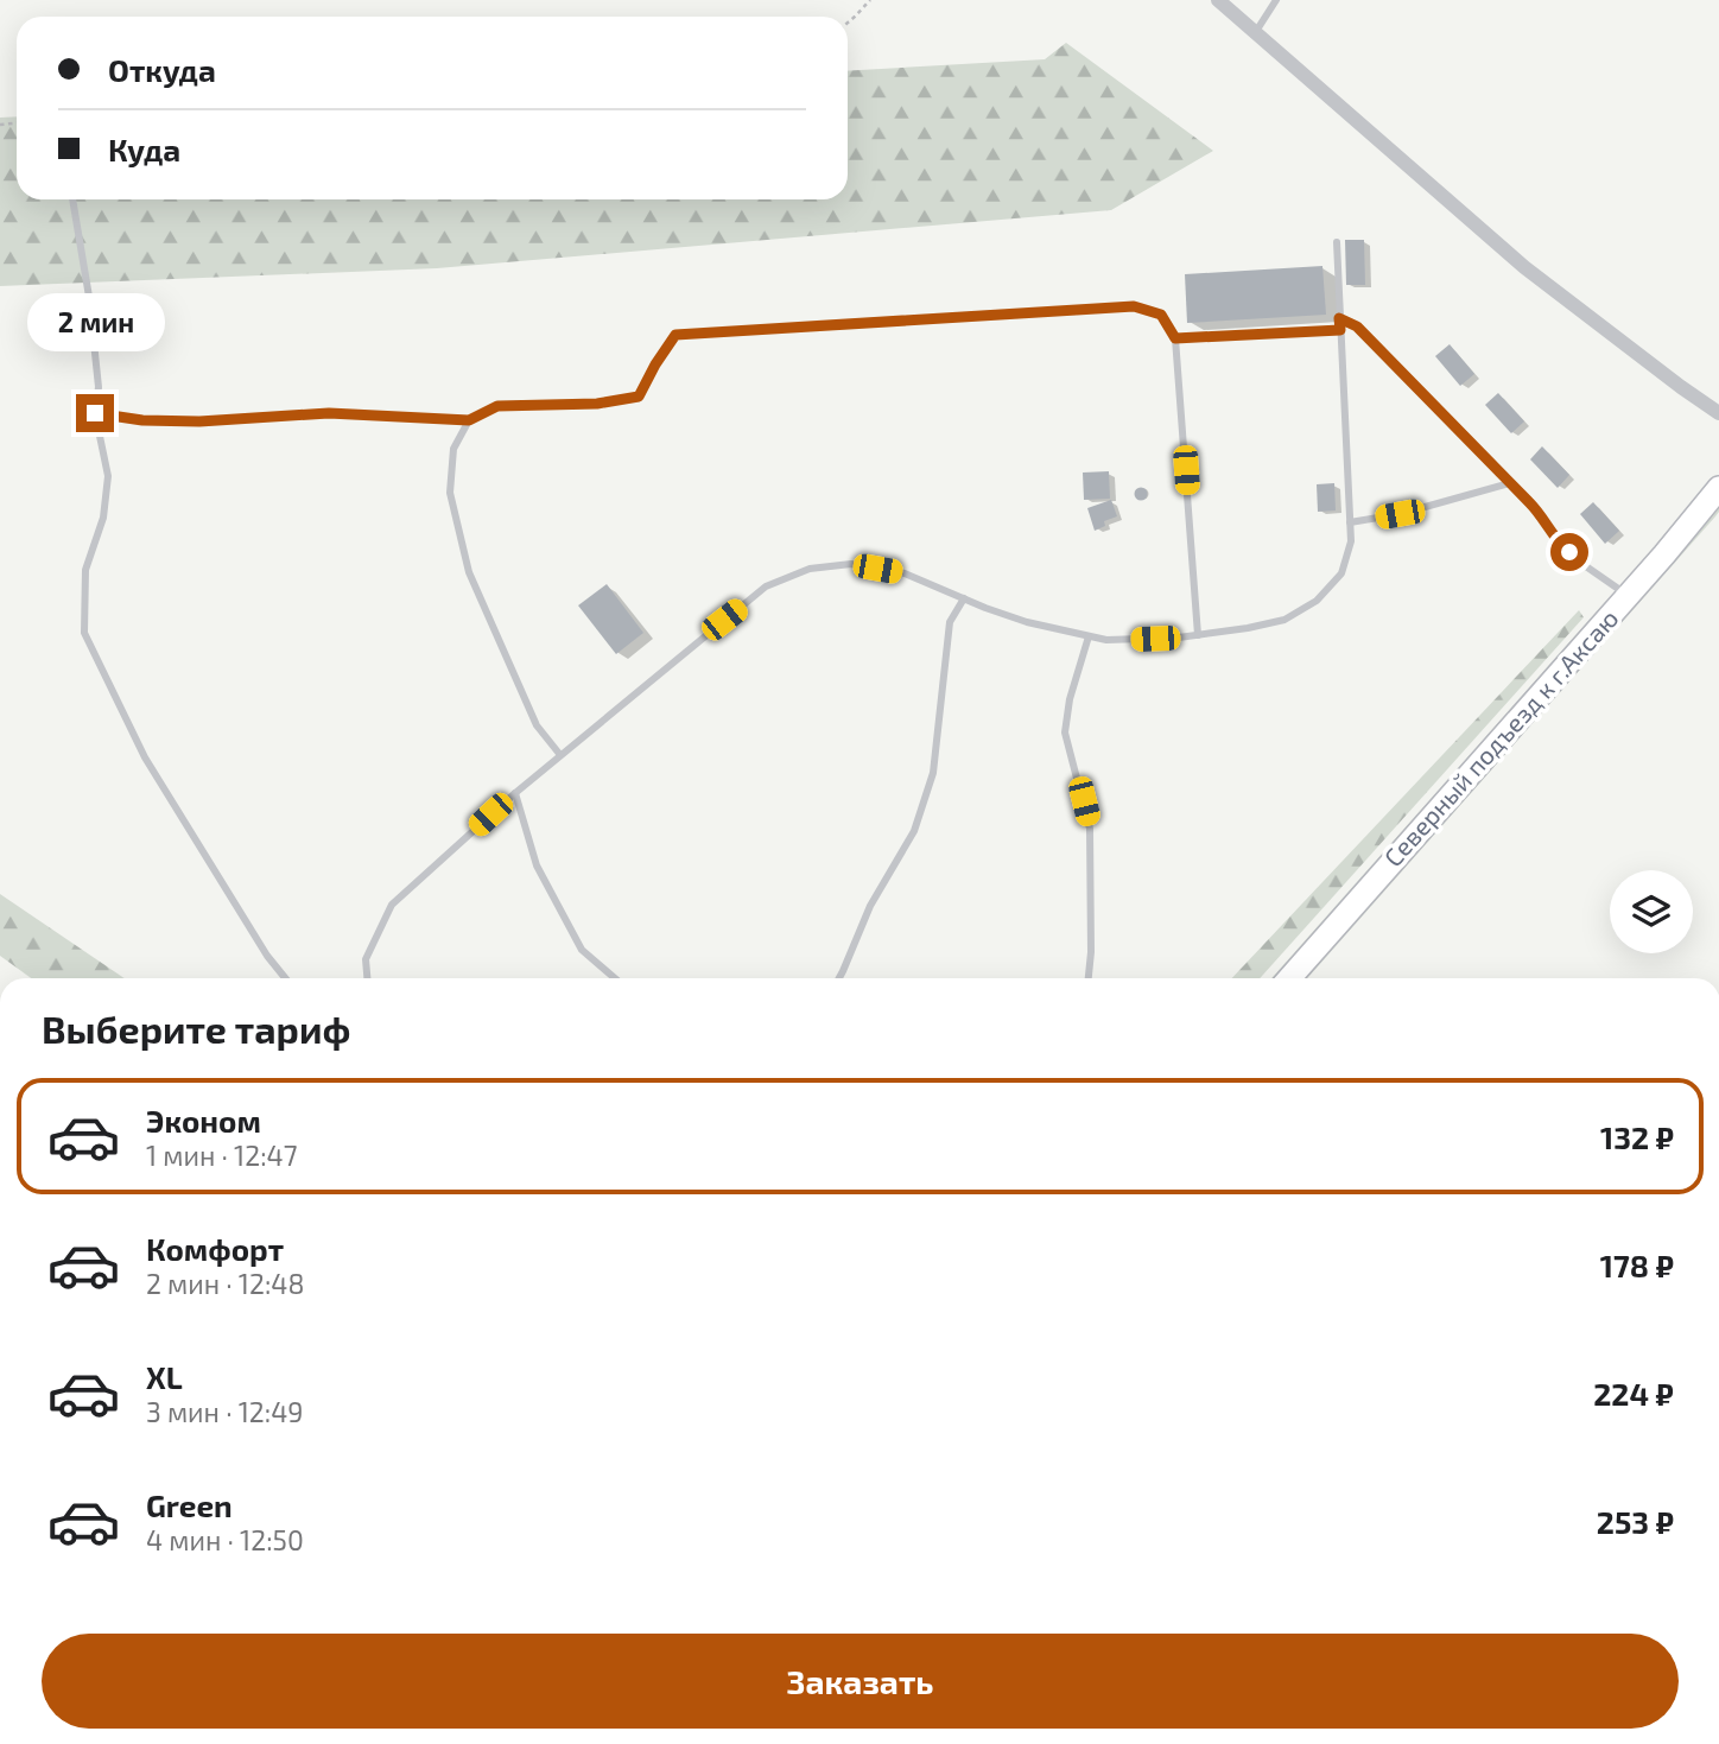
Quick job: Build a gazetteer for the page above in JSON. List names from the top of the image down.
{
  "streets": {
    "street": ["Северный подъезд к г.Аксаю"]
  },
  "page": {
    "banner": ["Откуда", "Куда"],
    "bubble": "2 мин",
    "heading": "Выберите тариф",
    "list": [
      {
        "name": "Эконом",
        "note": "1 мин · 12:47",
        "value": "132 ₽"
      },
      {
        "name": "Комфорт",
        "note": "2 мин · 12:48",
        "value": "178 ₽"
      },
      {
        "name": "XL",
        "note": "3 мин · 12:49",
        "value": "224 ₽"
      },
      {
        "name": "Green",
        "note": "4 мин · 12:50",
        "value": "253 ₽"
      }
    ],
    "buttons": "Заказать"
  }
}
